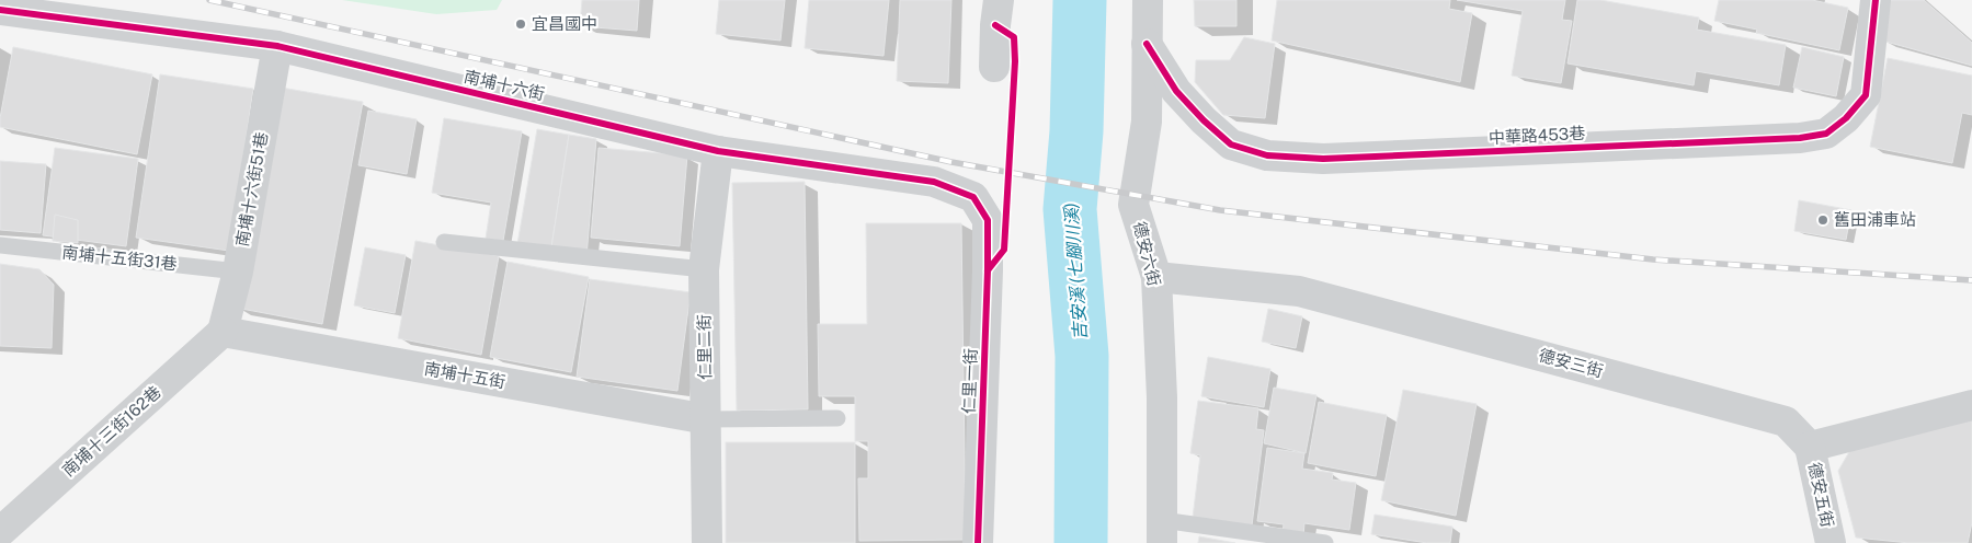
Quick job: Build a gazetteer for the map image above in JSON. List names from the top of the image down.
{
  "streets": {
    "street": [
      "南埔十六街",
      "中華路453巷",
      "南埔十六街51巷",
      "德安六街",
      "仁里二街",
      "德安三街",
      "南埔十五街",
      "仁里一街",
      "南埔十三街162巷",
      "德安五街"
    ],
    "lane": ["南埔十五街31巷"]
  },
  "crossings": [
    ["南埔十六街", "南埔十六街51巷"],
    ["南埔十六街", "仁里二街"],
    ["南埔十六街", "仁里一街"],
    ["中華路453巷", "德安六街"],
    ["南埔十六街51巷", "南埔十五街31巷"],
    ["南埔十六街51巷", "南埔十五街"],
    ["南埔十六街51巷", "南埔十三街162巷"],
    ["德安六街", "德安三街"],
    ["仁里二街", "南埔十五街"],
    ["德安三街", "德安五街"],
    ["南埔十五街", "南埔十三街162巷"]
  ],
  "water": ["吉安溪 (七腳川溪)"],
  "places": ["宜昌國中", "舊田浦車站"]
}
